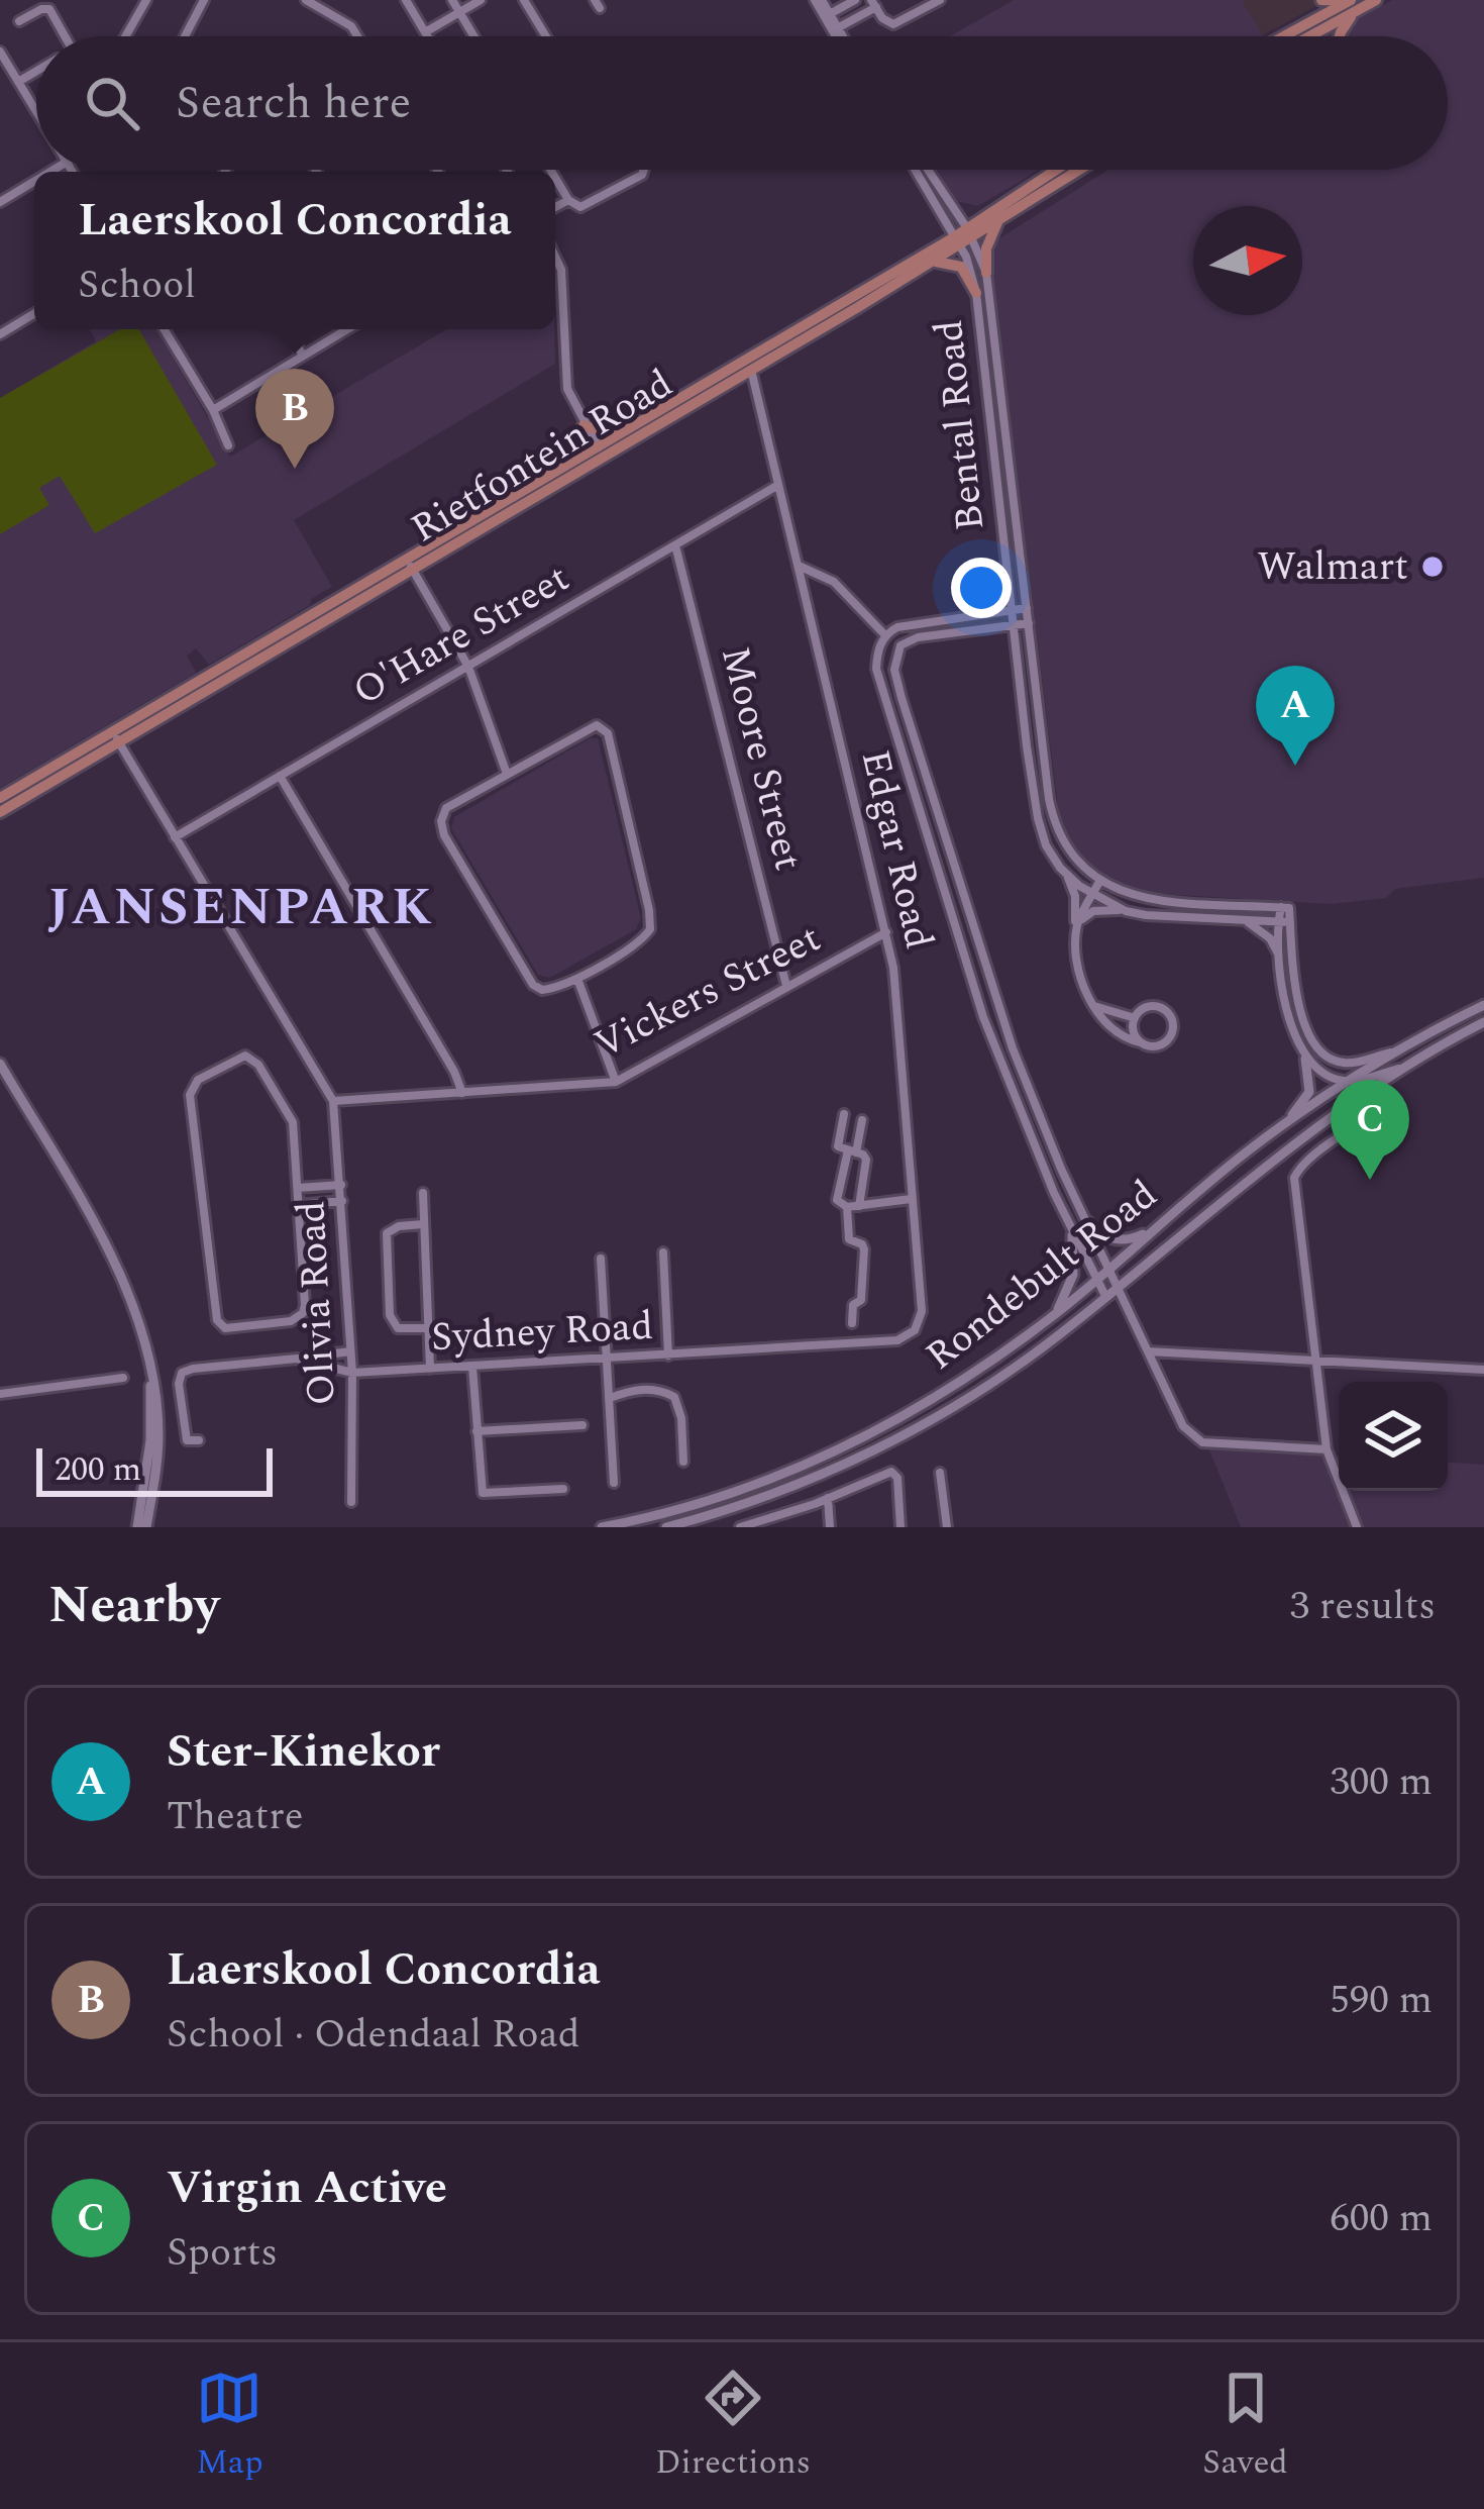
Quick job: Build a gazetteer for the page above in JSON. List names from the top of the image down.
{
  "streets": {
    "main road": ["Rietfontein Road", "Rondebult Road"],
    "street": [
      "Bental Road",
      "O'Hare Street",
      "Moore Street",
      "Edgar Road",
      "Vickers Street",
      "Olivia Road",
      "Sydney Road"
    ]
  },
  "crossings": [
    ["Bental Road", "Rietfontein Road"],
    ["Rietfontein Road", "Edgar Road"],
    ["O'Hare Street", "Moore Street"],
    ["O'Hare Street", "Edgar Road"],
    ["Moore Street", "Vickers Street"],
    ["Edgar Road", "Vickers Street"],
    ["Edgar Road", "Sydney Road"],
    ["Vickers Street", "Olivia Road"],
    ["Olivia Road", "Sydney Road"]
  ],
  "districts": ["JANSENPARK"],
  "places": ["Walmart"],
  "scale_bar": "200 m",
  "north": "right",
  "page": {
    "search": "Search here",
    "popup": ["Laerskool Concordia", "School"],
    "pins": ["B", "A", "C"],
    "scale": "200 m",
    "heading": ["Nearby", "3 results"],
    "list": [
      {
        "mark": "A",
        "name": "Ster-Kinekor",
        "note": "Theatre",
        "value": "300 m"
      },
      {
        "mark": "B",
        "name": "Laerskool Concordia",
        "note": "School · Odendaal Road",
        "value": "590 m"
      },
      {
        "mark": "C",
        "name": "Virgin Active",
        "note": "Sports",
        "value": "600 m"
      }
    ],
    "nav": ["Map", "Directions", "Saved"]
  }
}
